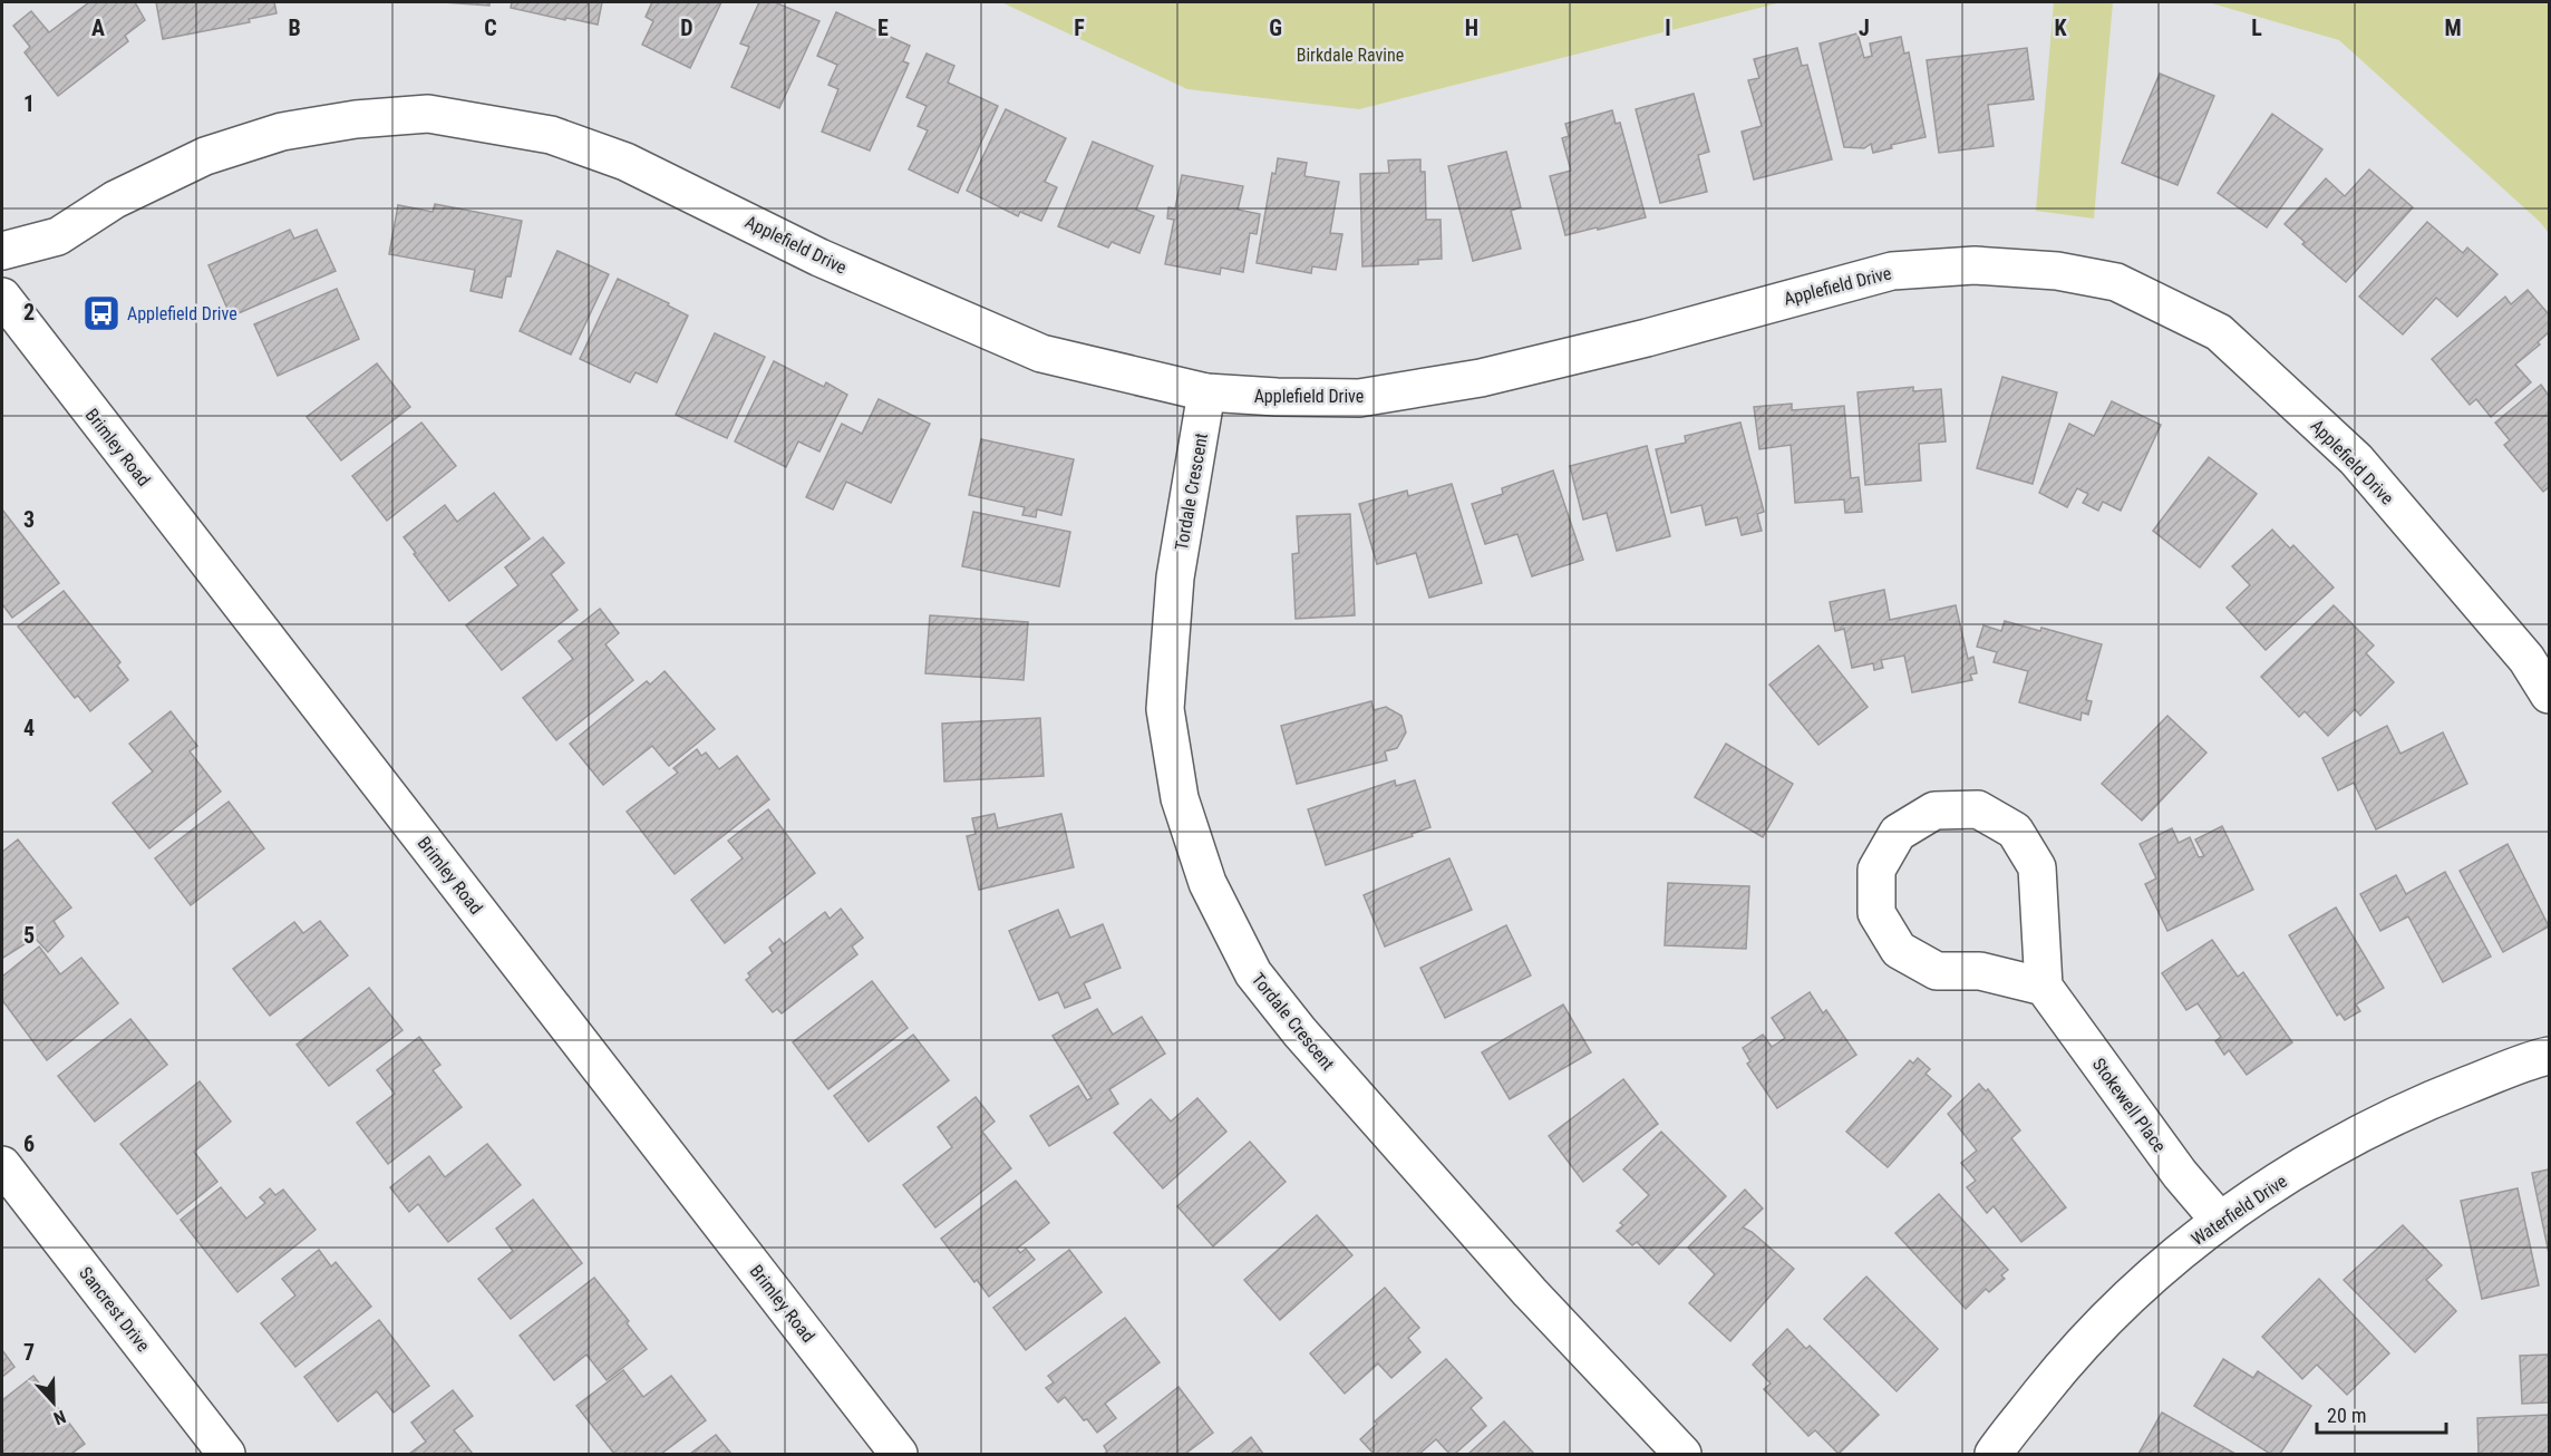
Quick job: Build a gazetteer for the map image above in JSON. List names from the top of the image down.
{
  "streets": {
    "street": [
      "Applefield Drive",
      "Brimley Road",
      "Tordale Crescent",
      "Stokewell Place",
      "Waterfield Drive",
      "Sancrest Drive"
    ]
  },
  "crossings": [
    ["Applefield Drive", "Tordale Crescent"],
    ["Stokewell Place", "Waterfield Drive"]
  ],
  "parks": ["Birkdale Ravine"],
  "places": {
    "bus stop": ["Applefield Drive"]
  },
  "scale_bar": "20 m",
  "north": "bottom",
  "grid": {
    "columns": [
      "A",
      "B",
      "C",
      "D",
      "E",
      "F",
      "G",
      "H",
      "I",
      "J",
      "K",
      "L",
      "M"
    ],
    "rows": [
      "1",
      "2",
      "3",
      "4",
      "5",
      "6",
      "7"
    ]
  }
}
